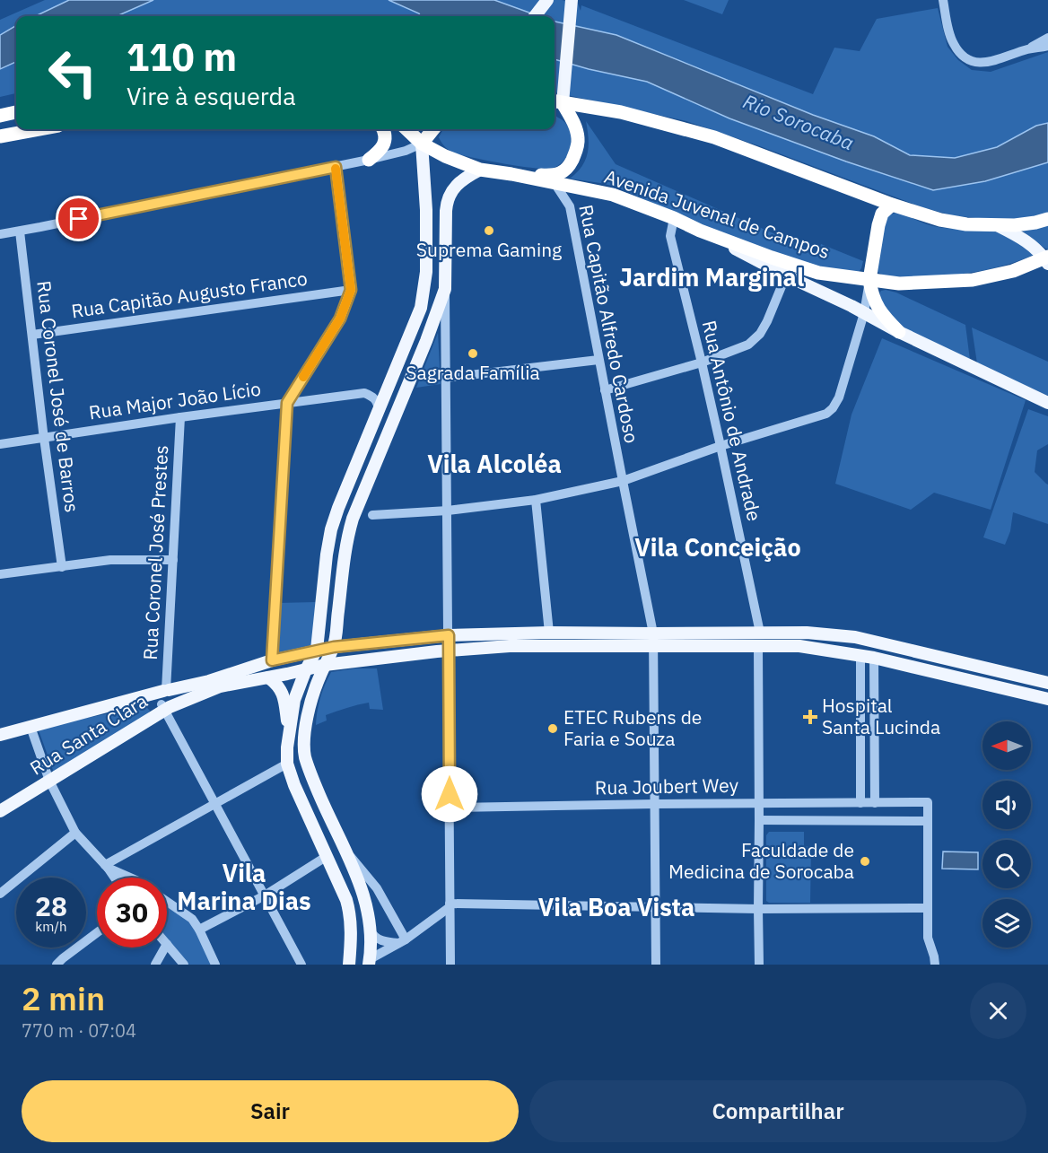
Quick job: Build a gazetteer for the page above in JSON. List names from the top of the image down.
{
  "streets": {
    "highway": ["Avenida Juvenal de Campos"],
    "main road": ["Rua Santa Clara"],
    "street": [
      "Rua Capitão Augusto Franco",
      "Rua Capitão Alfredo Cardoso",
      "Rua Coronel José de Barros",
      "Rua Major João Lício",
      "Rua Antônio de Andrade",
      "Rua Coronel José Prestes",
      "Rua Joubert Wey"
    ]
  },
  "crossings": [
    ["Avenida Juvenal de Campos", "Rua Capitão Alfredo Cardoso"],
    ["Avenida Juvenal de Campos", "Rua Antônio de Andrade"],
    ["Rua Capitão Augusto Franco", "Rua Coronel José de Barros"],
    ["Rua Capitão Alfredo Cardoso", "Rua Santa Clara"],
    ["Rua Capitão Alfredo Cardoso", "Rua Joubert Wey"],
    ["Rua Coronel José de Barros", "Rua Major João Lício"],
    ["Rua Major João Lício", "Rua Coronel José Prestes"]
  ],
  "districts": [
    "Jardim Marginal",
    "Vila Alcoléa",
    "Vila Conceição",
    "Vila Marina Dias",
    "Vila Boa Vista"
  ],
  "water": ["Rio Sorocaba"],
  "places": {
    "other": [
      "Suprema Gaming",
      "Sagrada Família",
      "ETEC Rubens de Faria e Souza",
      "Faculdade de Medicina de Sorocaba"
    ],
    "health": ["Hospital Santa Lucinda"]
  },
  "north": "left",
  "page": {
    "turn": ["110 m", "Vire à esquerda"],
    "speed": "28 km/h",
    "limit": "30",
    "heading": ["2 min", "770 m · 07:04"],
    "buttons": ["Sair", "Compartilhar"]
  }
}
